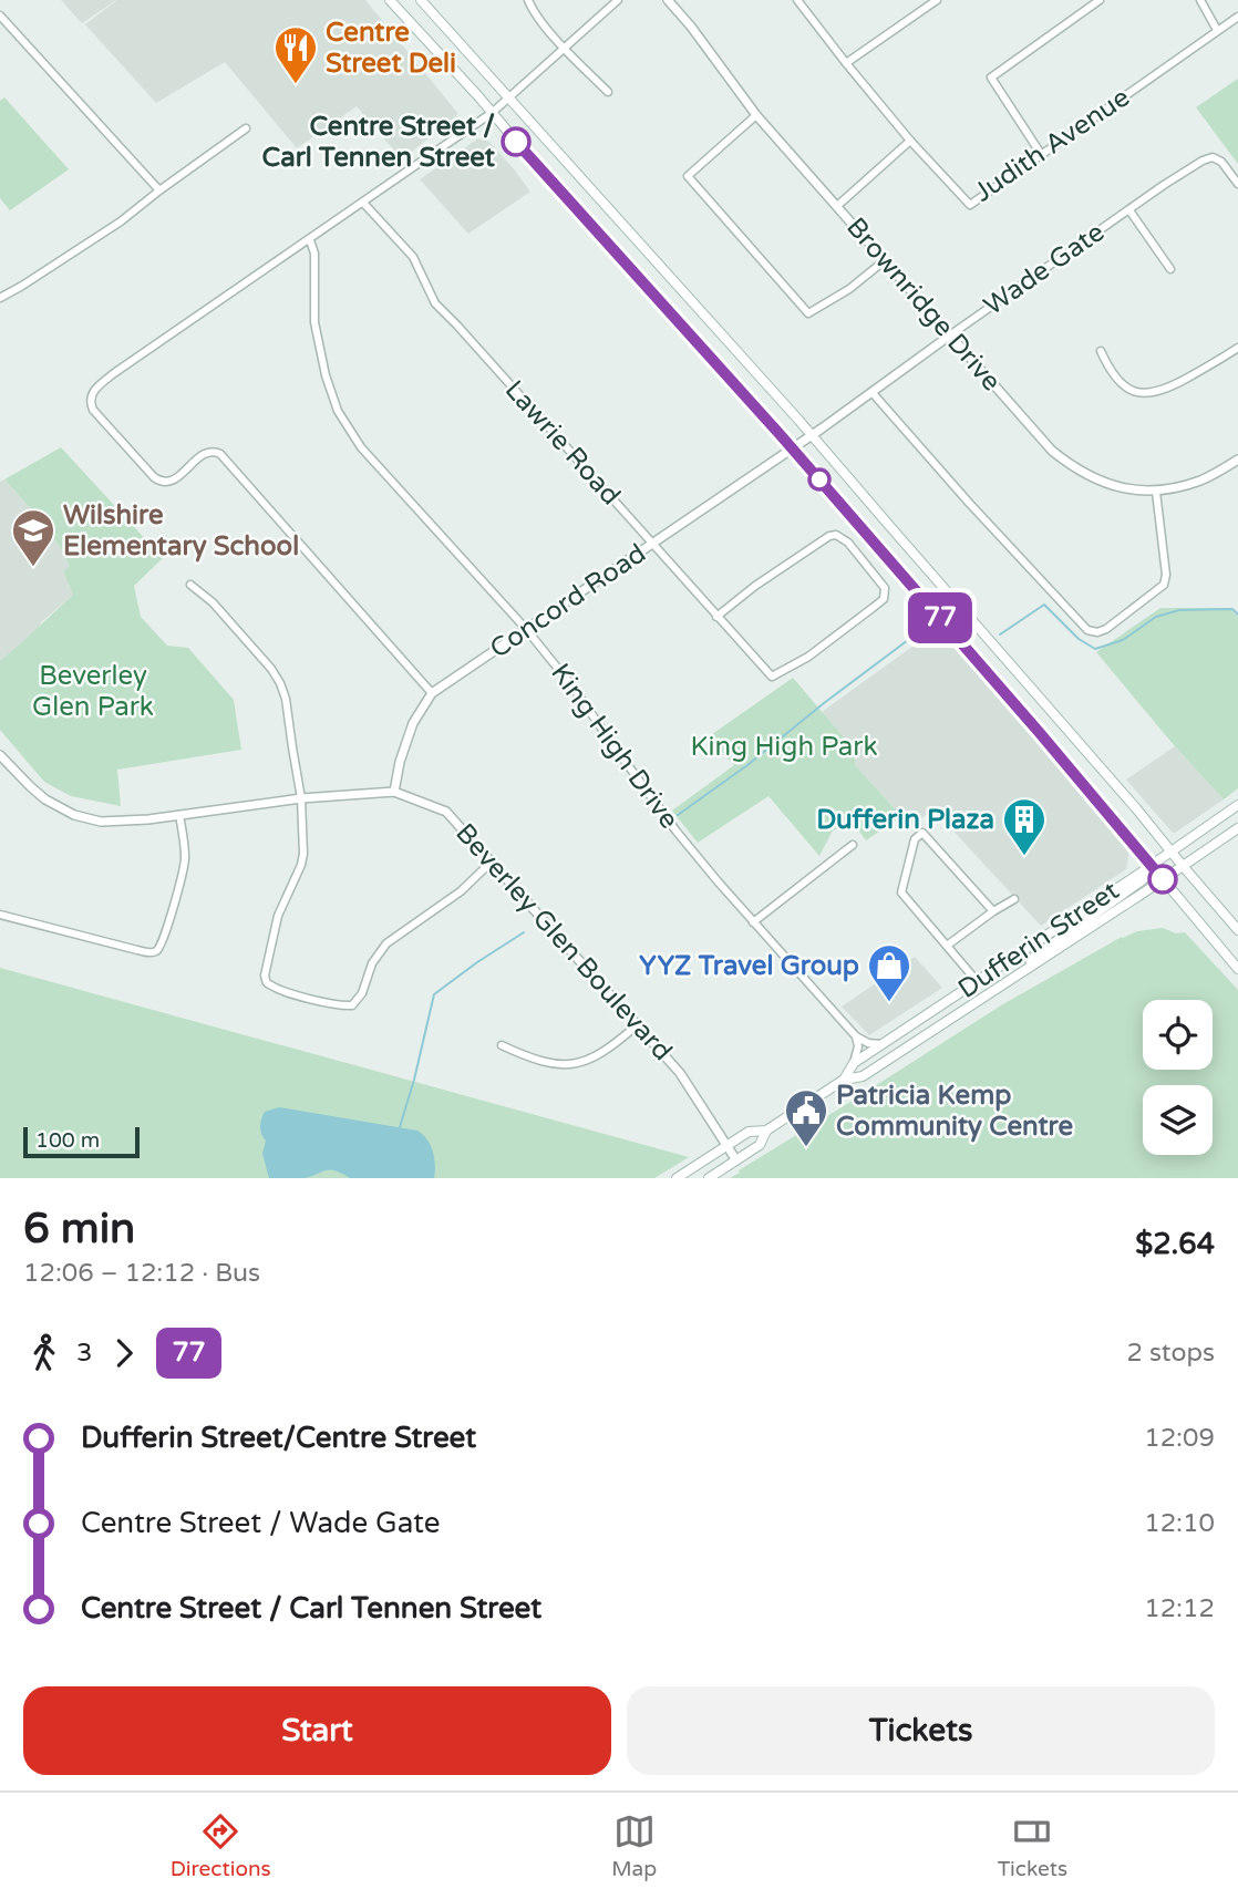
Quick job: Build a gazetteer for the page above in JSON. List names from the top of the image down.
{
  "streets": {
    "main road": ["Dufferin Street"],
    "street": [
      "Judith Avenue",
      "Wade Gate",
      "Brownridge Drive",
      "Lawrie Road",
      "Concord Road",
      "King High Drive",
      "Beverley Glen Boulevard"
    ]
  },
  "crossings": [
    ["Wade Gate", "Brownridge Drive"],
    ["Wade Gate", "Concord Road"],
    ["Lawrie Road", "Concord Road"],
    ["Concord Road", "King High Drive"],
    ["Concord Road", "Beverley Glen Boulevard"],
    ["Dufferin Street", "Beverley Glen Boulevard"]
  ],
  "parks": ["Beverley Glen Park", "King High Park"],
  "places": {
    "restaurant": ["Centre Street Deli"],
    "other": ["Centre Street / Carl Tennen Street"],
    "school or university": ["Wilshire Elementary School"],
    "building": ["Dufferin Plaza"],
    "shop": ["YYZ Travel Group"],
    "public building": ["Patricia Kemp Community Centre"]
  },
  "lines": ["bus line 77"],
  "scale_bar": "100 m",
  "page": {
    "on_map": "77",
    "scale": "100 m",
    "heading": ["6 min", "12:06 – 12:12 · Bus", "$2.64"],
    "legs": ["3", "77", "2 stops"],
    "list": [
      {
        "name": "Dufferin Street/Centre Street",
        "value": "12:09"
      },
      {
        "name": "Centre Street / Wade Gate",
        "value": "12:10"
      },
      {
        "name": "Centre Street / Carl Tennen Street",
        "value": "12:12"
      }
    ],
    "buttons": ["Start", "Tickets"],
    "tabs": ["Directions", "Map", "Tickets"]
  }
}
